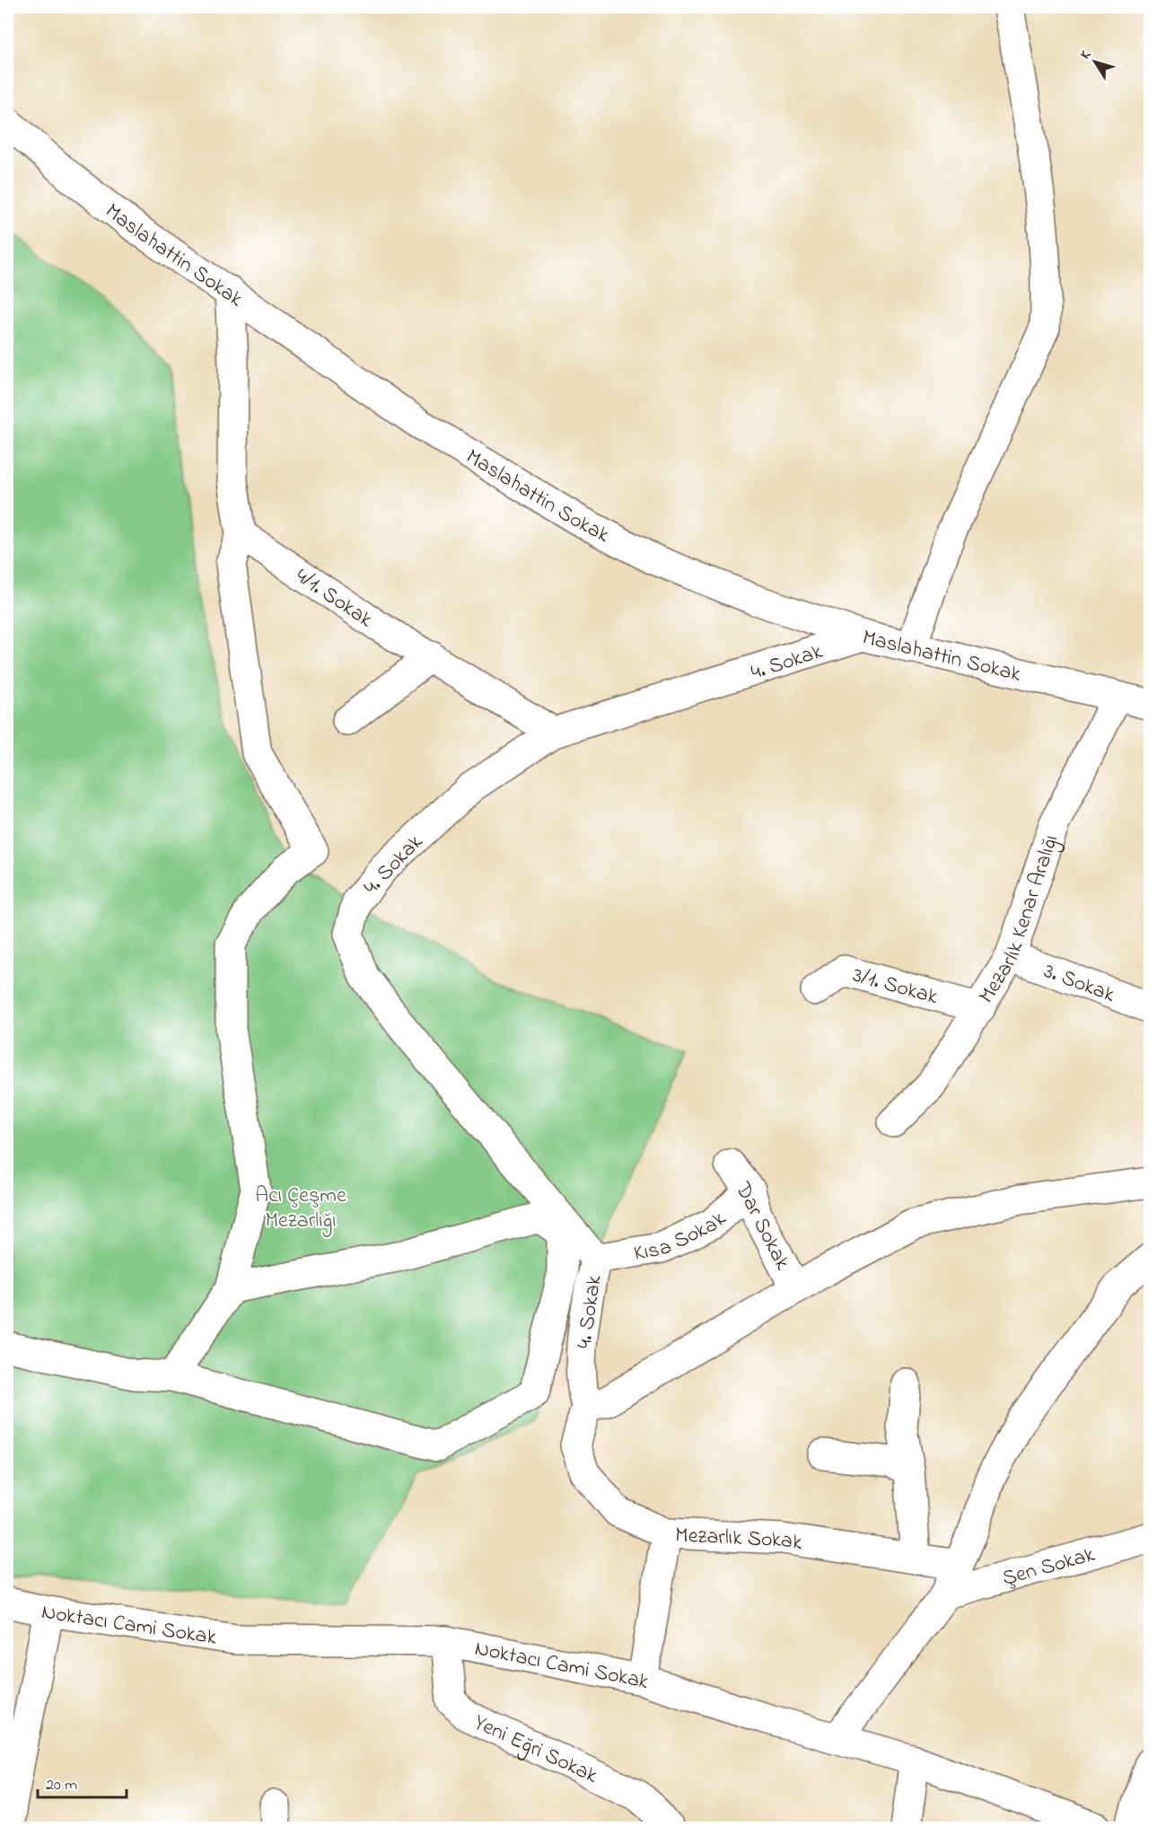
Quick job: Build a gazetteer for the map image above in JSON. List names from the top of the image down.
{
  "streets": {
    "street": [
      "Maslahattin Sokak",
      "4/1. Sokak",
      "4. Sokak",
      "Mezarlık Kenar Aralığı",
      "3. Sokak",
      "3/1. Sokak",
      "Dar Sokak",
      "Kısa Sokak",
      "Mezarlık Sokak",
      "Şen Sokak",
      "Noktacı Cami Sokak",
      "Yeni Eğri Sokak"
    ]
  },
  "crossings": [
    ["Maslahattin Sokak", "4. Sokak"],
    ["Maslahattin Sokak", "Mezarlık Kenar Aralığı"],
    ["4/1. Sokak", "4. Sokak"],
    ["4. Sokak", "Kısa Sokak"],
    ["4. Sokak", "Mezarlık Sokak"],
    ["Mezarlık Kenar Aralığı", "3. Sokak"],
    ["Mezarlık Kenar Aralığı", "3/1. Sokak"],
    ["Dar Sokak", "Kısa Sokak"],
    ["Mezarlık Sokak", "Noktacı Cami Sokak"],
    ["Noktacı Cami Sokak", "Yeni Eğri Sokak"]
  ],
  "parks": ["Acı Çeşme Mezarlığı"],
  "scale_bar": "20 m",
  "north": "top left"
}
